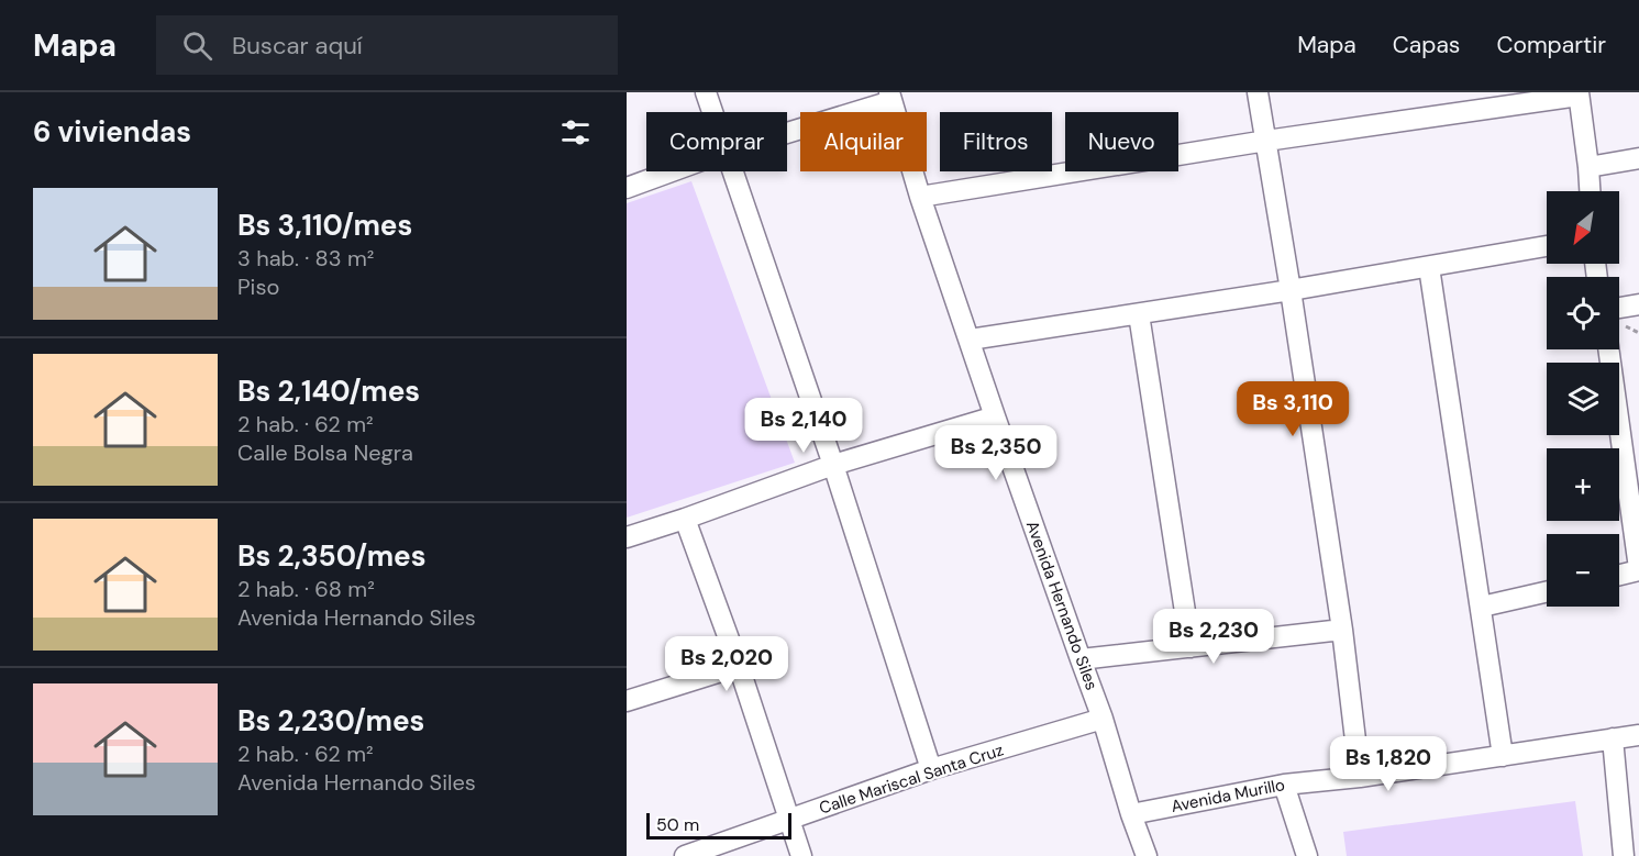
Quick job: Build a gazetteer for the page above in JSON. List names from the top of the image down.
{
  "streets": {
    "street": ["Avenida Hernando Siles", "Calle Mariscal Santa Cruz", "Avenida Murillo"]
  },
  "crossings": [
    ["Avenida Hernando Siles", "Calle Mariscal Santa Cruz"],
    ["Avenida Hernando Siles", "Avenida Murillo"]
  ],
  "scale_bar": "50 m",
  "north": "bottom left",
  "page": {
    "header": "Mapa",
    "search": "Buscar aquí",
    "nav": ["Mapa", "Capas", "Compartir"],
    "heading": "6 viviendas",
    "chip": [
      "Comprar",
      "Alquilar",
      "Filtros",
      "Nuevo"
    ],
    "list": [
      {
        "name": "Bs 3,110/mes",
        "note": "3 hab. · 83 m² · Piso"
      },
      {
        "name": "Bs 2,140/mes",
        "note": "2 hab. · 62 m² · Calle Bolsa Negra"
      },
      {
        "name": "Bs 2,350/mes",
        "note": "2 hab. · 68 m² · Avenida Hernando Siles"
      },
      {
        "name": "Bs 2,230/mes",
        "note": "2 hab. · 62 m² · Avenida Hernando Siles"
      }
    ],
    "map_buttons": ["+", "−"],
    "price": [
      "Bs 3,110",
      "Bs 2,140",
      "Bs 2,350",
      "Bs 2,230",
      "Bs 2,020",
      "Bs 1,820"
    ],
    "scale": "50 m"
  }
}
